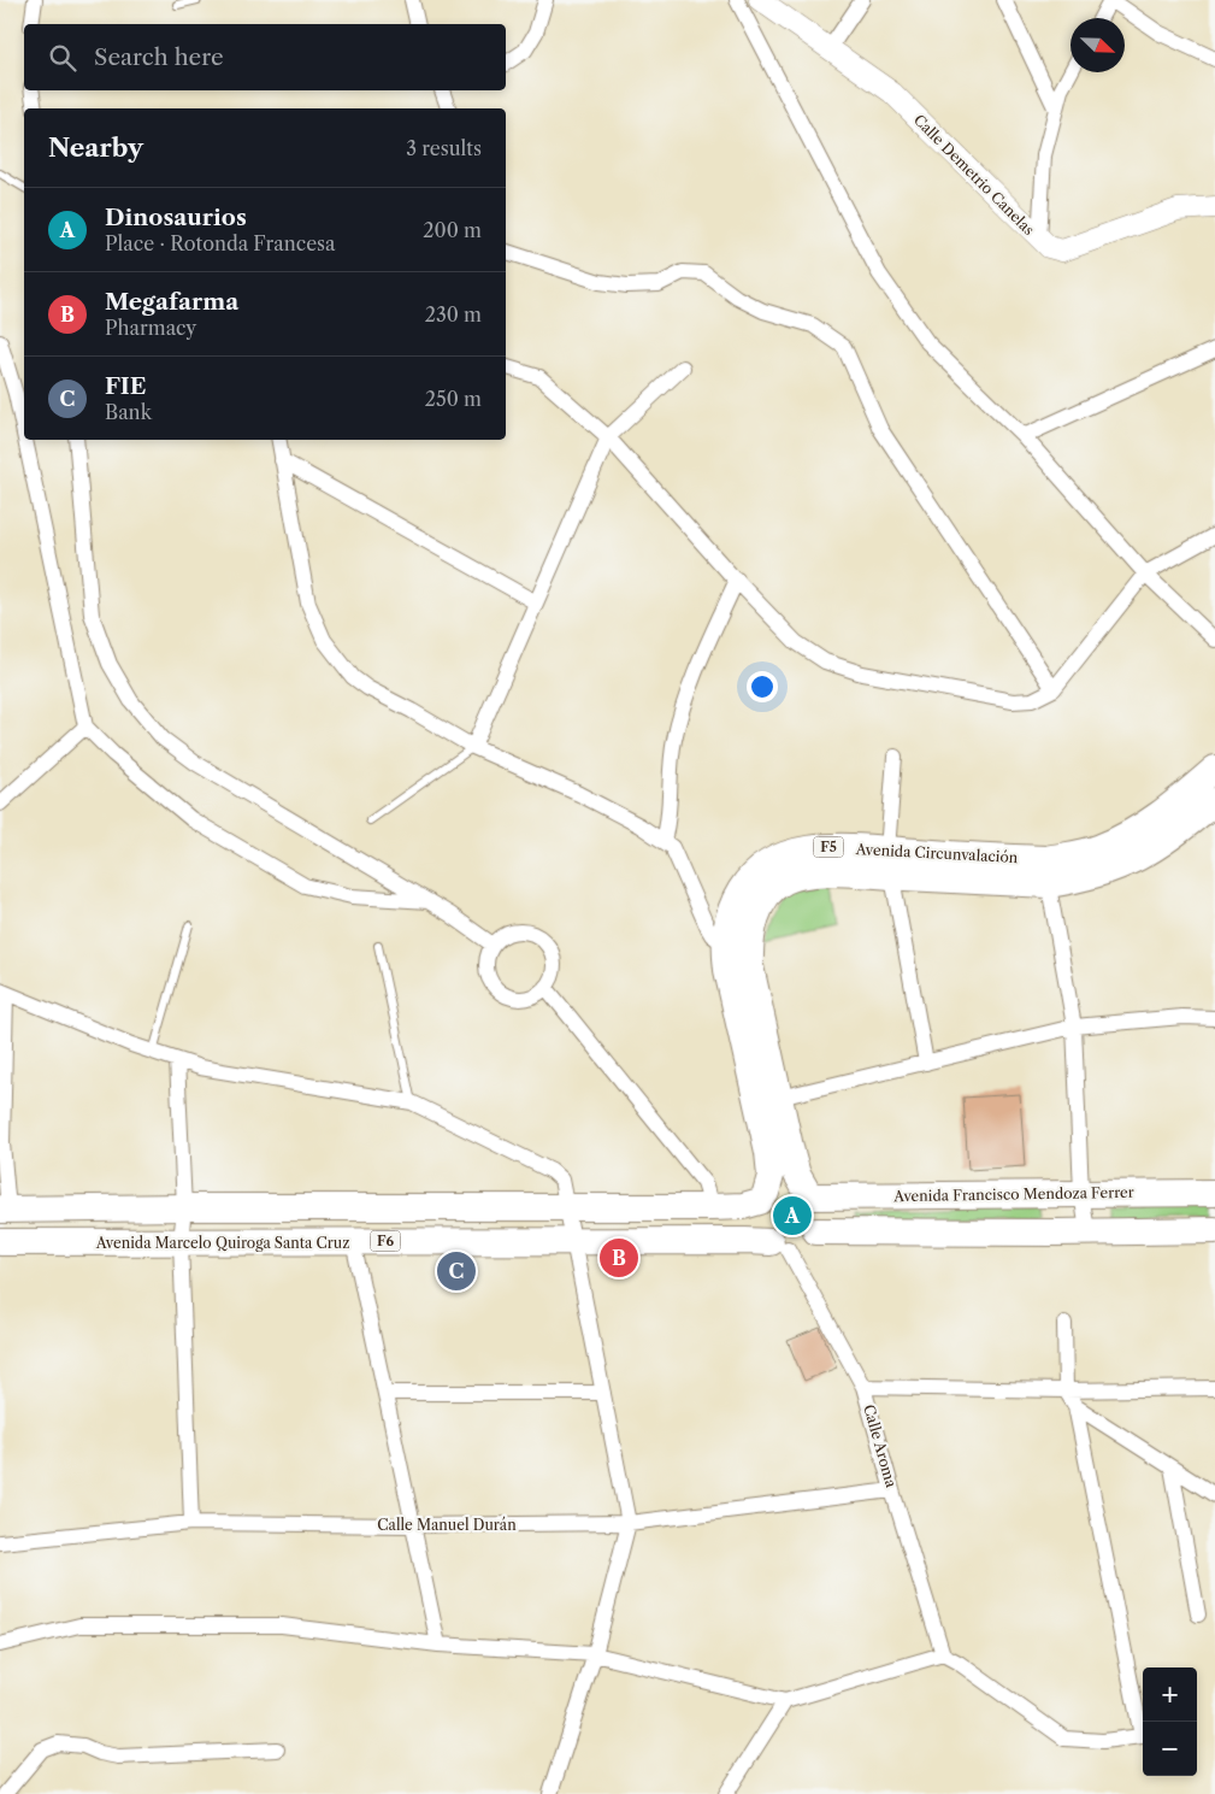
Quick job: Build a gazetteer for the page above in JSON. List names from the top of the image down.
{
  "streets": {
    "highway": [
      "F5",
      "Avenida Circunvalación",
      "Avenida Francisco Mendoza Ferrer",
      "F6",
      "Avenida Marcelo Quiroga Santa Cruz"
    ],
    "street": ["Calle Demetrio Canelas", "Calle Aroma", "Calle Manuel Durán"]
  },
  "crossings": [
    ["F5", "Avenida Circunvalación"],
    ["F5", "Avenida Francisco Mendoza Ferrer"],
    ["F5", "Avenida Marcelo Quiroga Santa Cruz"],
    ["F5", "Calle Aroma"],
    ["Avenida Circunvalación", "Avenida Francisco Mendoza Ferrer"],
    ["Avenida Circunvalación", "Avenida Marcelo Quiroga Santa Cruz"],
    ["Avenida Circunvalación", "Calle Aroma"],
    ["Avenida Francisco Mendoza Ferrer", "Avenida Marcelo Quiroga Santa Cruz"],
    ["Avenida Francisco Mendoza Ferrer", "Calle Aroma"],
    ["Avenida Marcelo Quiroga Santa Cruz", "Calle Aroma"],
    ["Calle Aroma", "Calle Manuel Durán"]
  ],
  "north": "bottom right",
  "page": {
    "search": "Search here",
    "heading": ["Nearby", "3 results"],
    "list": [
      {
        "mark": "A",
        "name": "Dinosaurios",
        "note": "Place · Rotonda Francesa",
        "value": "200 m"
      },
      {
        "mark": "B",
        "name": "Megafarma",
        "note": "Pharmacy",
        "value": "230 m"
      },
      {
        "mark": "C",
        "name": "FIE",
        "note": "Bank",
        "value": "250 m"
      }
    ],
    "pins": ["A", "B", "C"],
    "map_buttons": ["+", "−"]
  }
}
